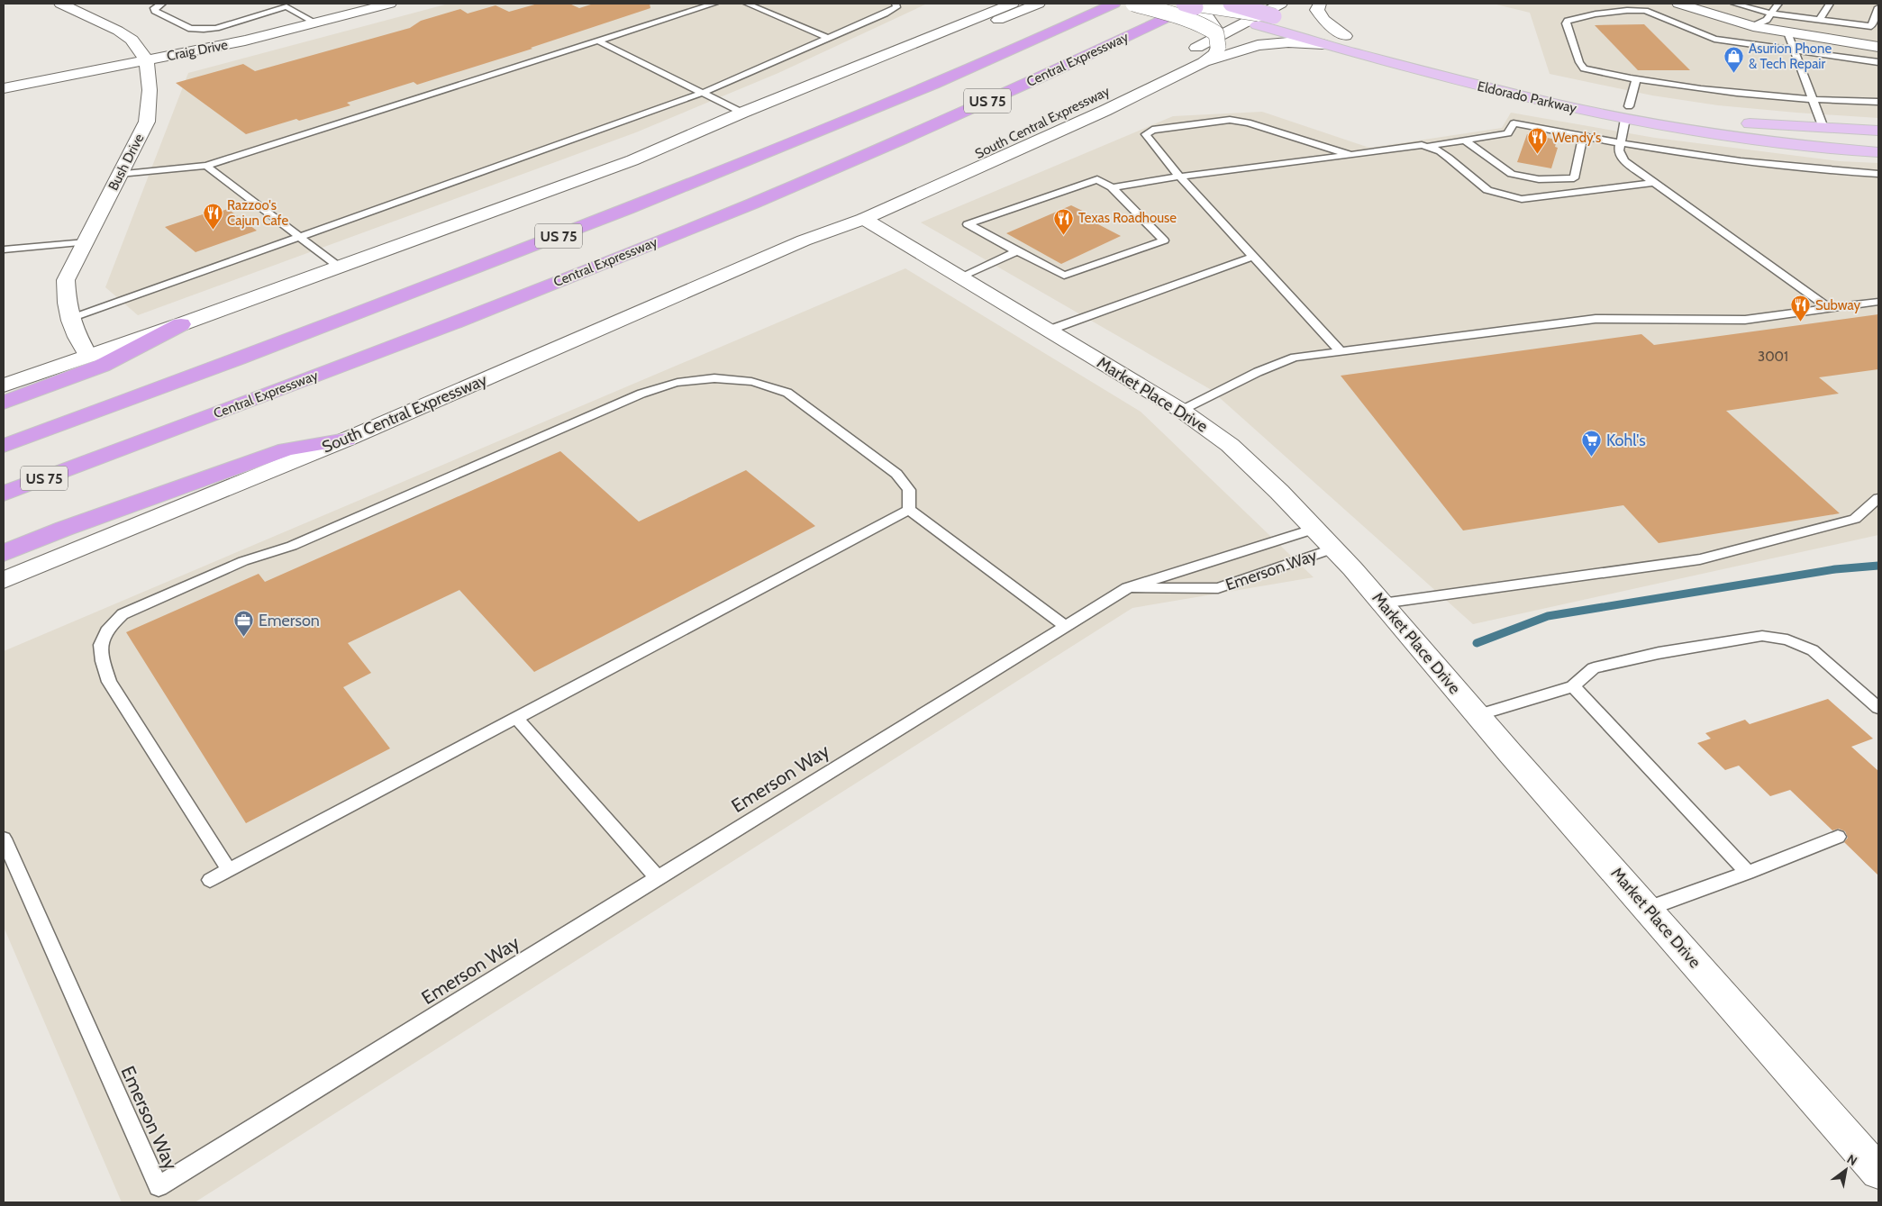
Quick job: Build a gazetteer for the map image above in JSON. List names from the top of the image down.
{
  "streets": {
    "highway": ["Central Expressway", "US 75"],
    "main road": [
      "Craig Drive",
      "Eldorado Parkway",
      "South Central Expressway",
      "Bush Drive",
      "Market Place Drive"
    ],
    "lane": ["Emerson Way"]
  },
  "crossings": [
    ["Craig Drive", "Bush Drive"],
    ["Central Expressway", "Eldorado Parkway"],
    ["South Central Expressway", "Market Place Drive"],
    ["Market Place Drive", "Emerson Way"]
  ],
  "places": {
    "shop": ["Asurion Phone & Tech Repair"],
    "restaurant": [
      "Wendy's",
      "Razzoo's Cajun Cafe",
      "Texas Roadhouse",
      "Subway"
    ],
    "supermarket": ["Kohl's"],
    "office": ["Emerson"]
  },
  "house_numbers": ["3001"],
  "north": "top right"
}
